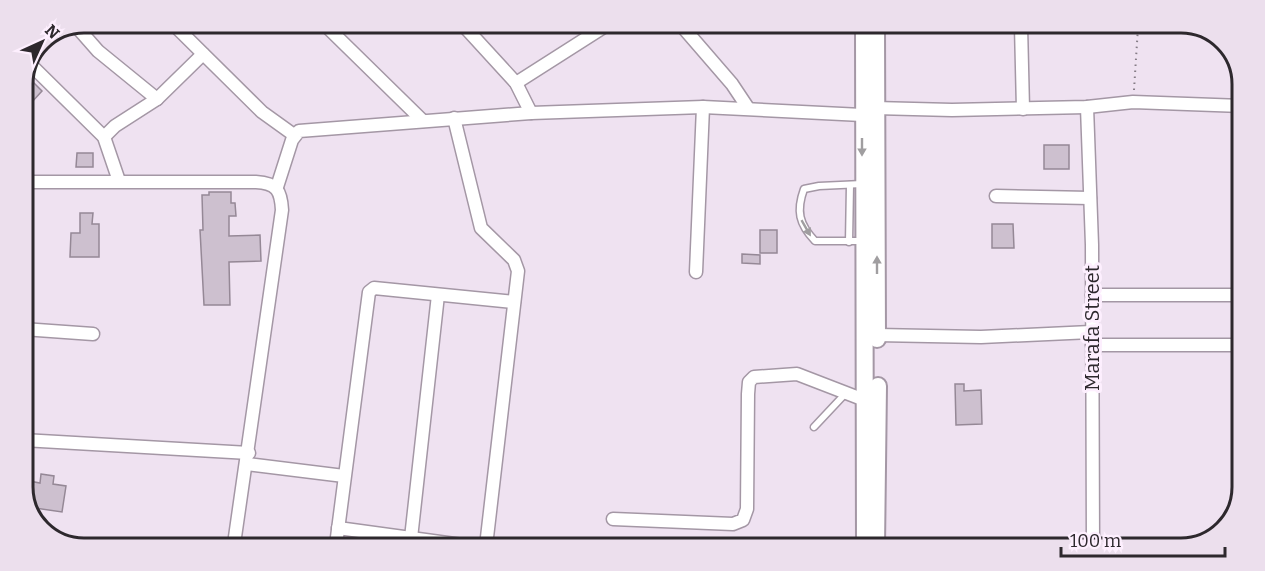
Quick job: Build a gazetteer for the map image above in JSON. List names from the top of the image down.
{
  "streets": {
    "street": ["Marafa Street"]
  },
  "scale_bar": "100 m",
  "north": "top right"
}
